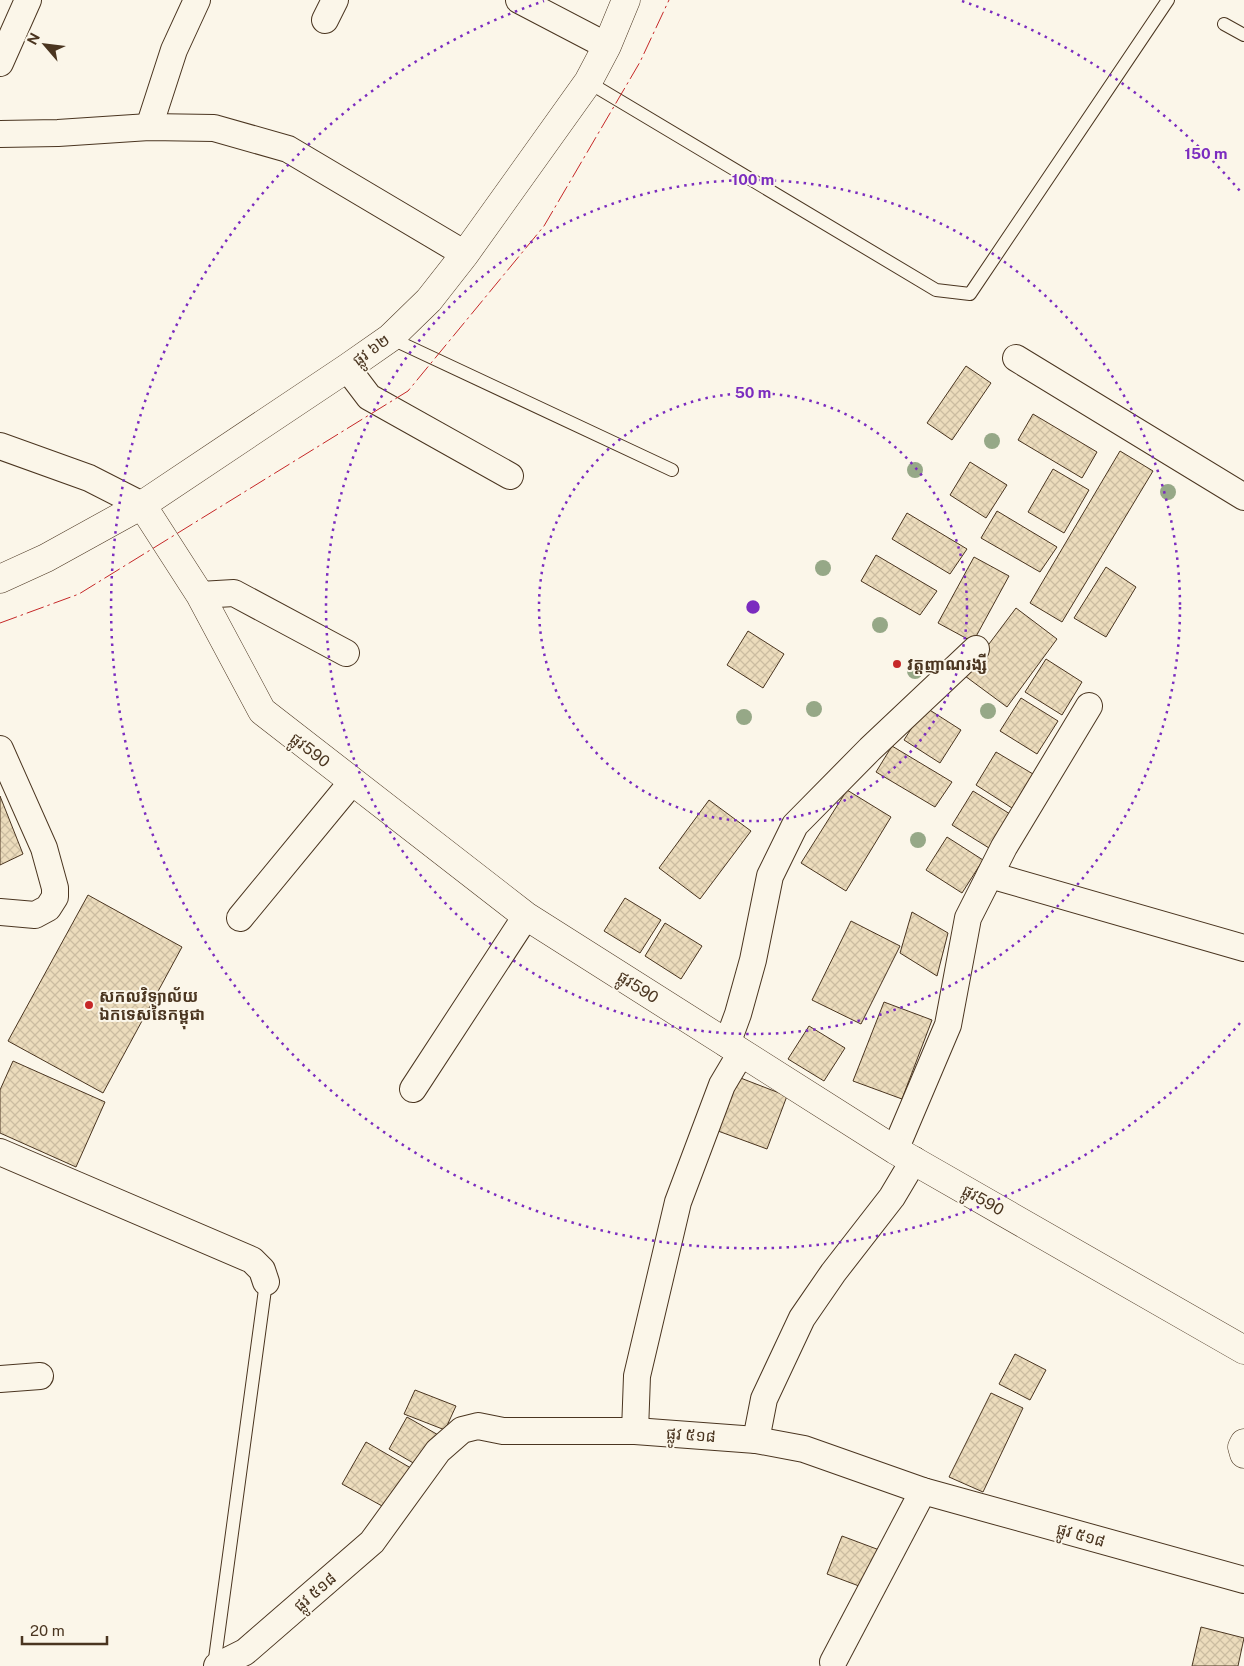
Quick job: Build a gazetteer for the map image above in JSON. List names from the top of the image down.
{
  "streets": {
    "street": ["ផ្លូវ ៦២", "ផ្លូវ590", "ផ្លូវ ៥១៨"]
  },
  "crossings": [
    ["ផ្លូវ ៦២", "ផ្លូវ590"]
  ],
  "places": ["វត្តញាណរង្សី", "សកលវិទ្យាល័យ ឯកទេសនៃកម្ពុជា"],
  "scale_bar": "20 m",
  "north": "top left",
  "rings": ["150 m", "100 m", "50 m"]
}
